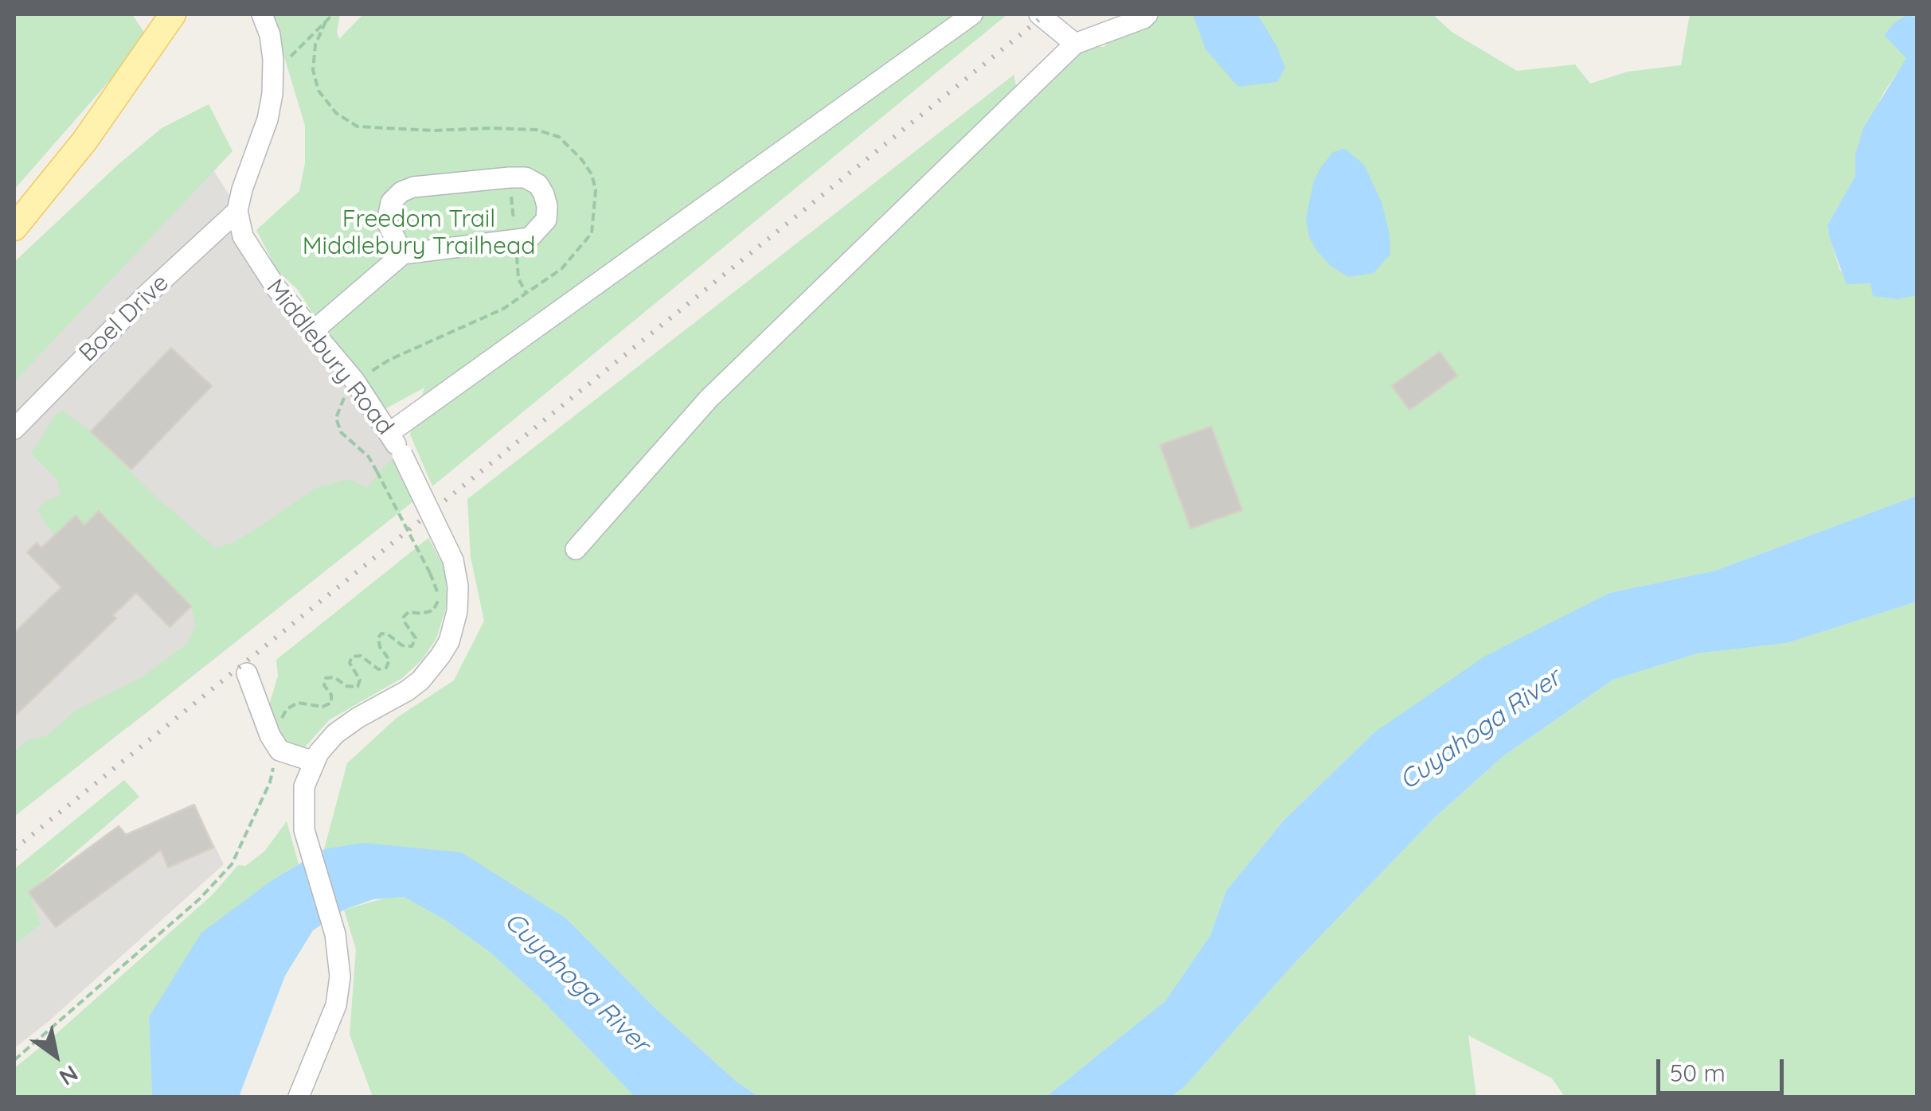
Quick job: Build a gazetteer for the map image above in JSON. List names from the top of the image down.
{
  "streets": {
    "street": ["Boel Drive", "Middlebury Road"]
  },
  "crossings": [
    ["Boel Drive", "Middlebury Road"]
  ],
  "water": ["Cuyahoga River"],
  "parks": ["Freedom Trail Middlebury Trailhead"],
  "scale_bar": "50 m",
  "north": "bottom right"
}
